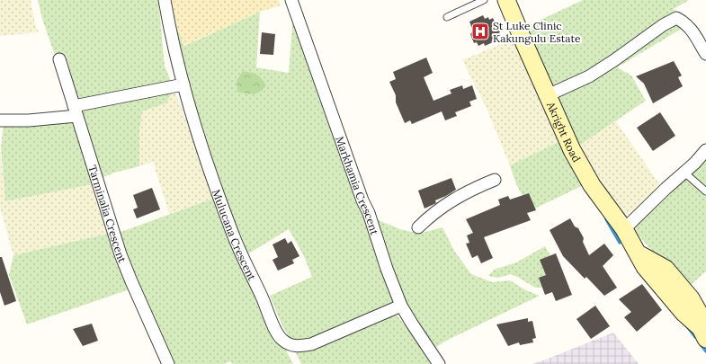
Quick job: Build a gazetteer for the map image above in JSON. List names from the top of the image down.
{
  "streets": {
    "street": [
      "Akright Road",
      "Markhamia Crescent",
      "Tarminalia Crescent",
      "Mulucana Crescent"
    ]
  },
  "crossings": [
    ["Markhamia Crescent", "Mulucana Crescent"]
  ],
  "places": {
    "hospital": ["St Luke Clinic Kakungulu Estate"]
  }
}
